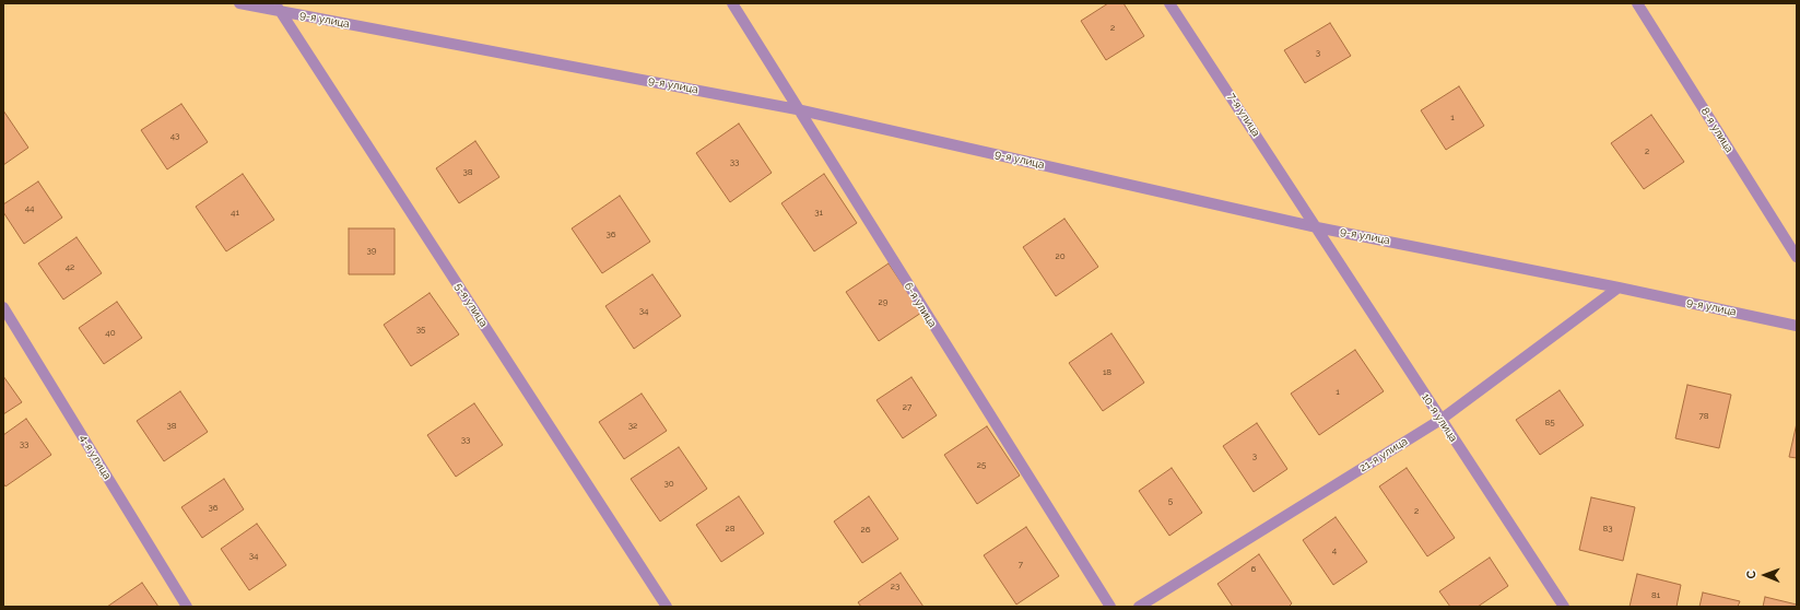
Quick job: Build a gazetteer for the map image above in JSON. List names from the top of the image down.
{
  "streets": {
    "street": [
      "9-я улица",
      "7-я улица",
      "8-я улица",
      "5-я улица",
      "6-я улица",
      "10-я улица",
      "21-я улица",
      "4-я улица"
    ]
  },
  "crossings": [
    ["9-я улица", "7-я улица"],
    ["9-я улица", "5-я улица"],
    ["9-я улица", "6-я улица"],
    ["9-я улица", "10-я улица"],
    ["9-я улица", "21-я улица"],
    ["7-я улица", "10-я улица"],
    ["10-я улица", "21-я улица"]
  ],
  "house_numbers": [
    "2",
    "3",
    "1",
    "43",
    "2",
    "33",
    "38",
    "44",
    "41",
    "31",
    "36",
    "39",
    "20",
    "42",
    "29",
    "34",
    "35",
    "40",
    "18",
    "1",
    "27",
    "78",
    "85",
    "38",
    "32",
    "33",
    "33",
    "3",
    "25",
    "30",
    "5",
    "36",
    "2",
    "28",
    "83",
    "26",
    "4",
    "34",
    "7",
    "6",
    "23",
    "81"
  ],
  "north": "left"
}
